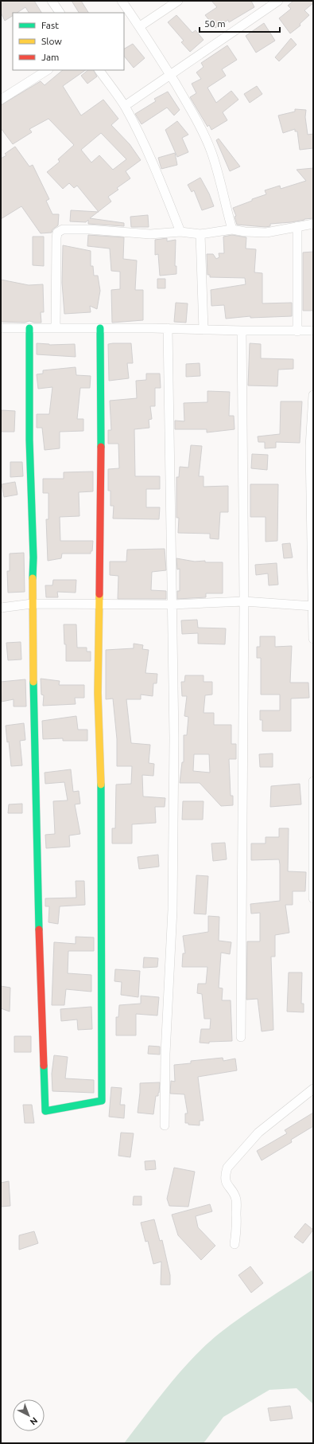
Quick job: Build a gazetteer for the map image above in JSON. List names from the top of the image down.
{
  "legend": ["Fast", "Slow", "Jam"],
  "scale_bar": "50 m",
  "north": "bottom right"
}
